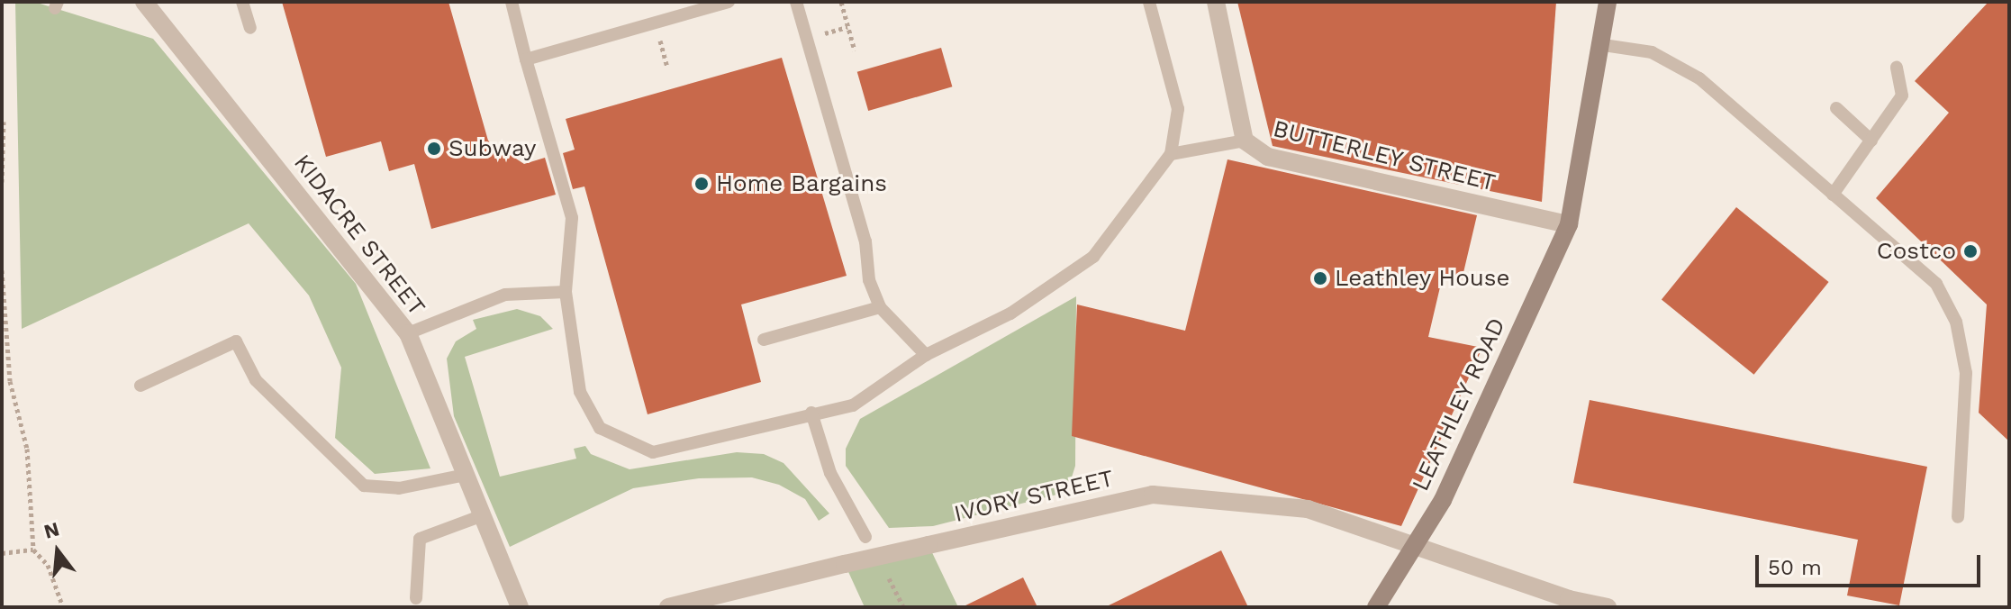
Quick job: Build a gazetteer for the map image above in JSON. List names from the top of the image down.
{
  "streets": {
    "street": [
      "BUTTERLEY STREET",
      "KIDACRE STREET",
      "LEATHLEY ROAD",
      "IVORY STREET"
    ]
  },
  "crossings": [
    ["BUTTERLEY STREET", "LEATHLEY ROAD"],
    ["LEATHLEY ROAD", "IVORY STREET"]
  ],
  "places": [
    "Subway",
    "Home Bargains",
    "Costco",
    "Leathley House"
  ],
  "scale_bar": "50 m",
  "north": "top"
}
